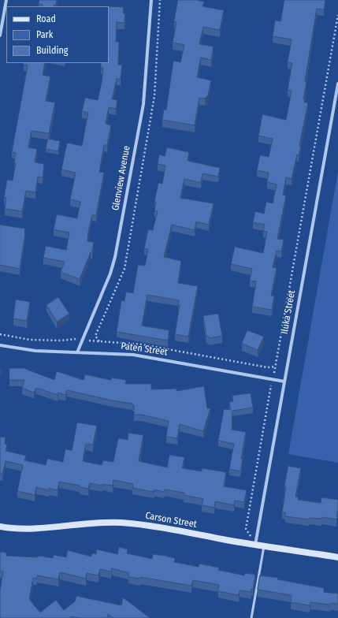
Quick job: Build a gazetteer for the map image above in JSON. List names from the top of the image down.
{
  "streets": {
    "street": [
      "Glenview Avenue",
      "Iluka Street",
      "Paten Street",
      "Carson Street"
    ]
  },
  "crossings": [
    ["Glenview Avenue", "Paten Street"],
    ["Iluka Street", "Paten Street"],
    ["Iluka Street", "Carson Street"]
  ],
  "legend": ["Road", "Park", "Building"]
}
